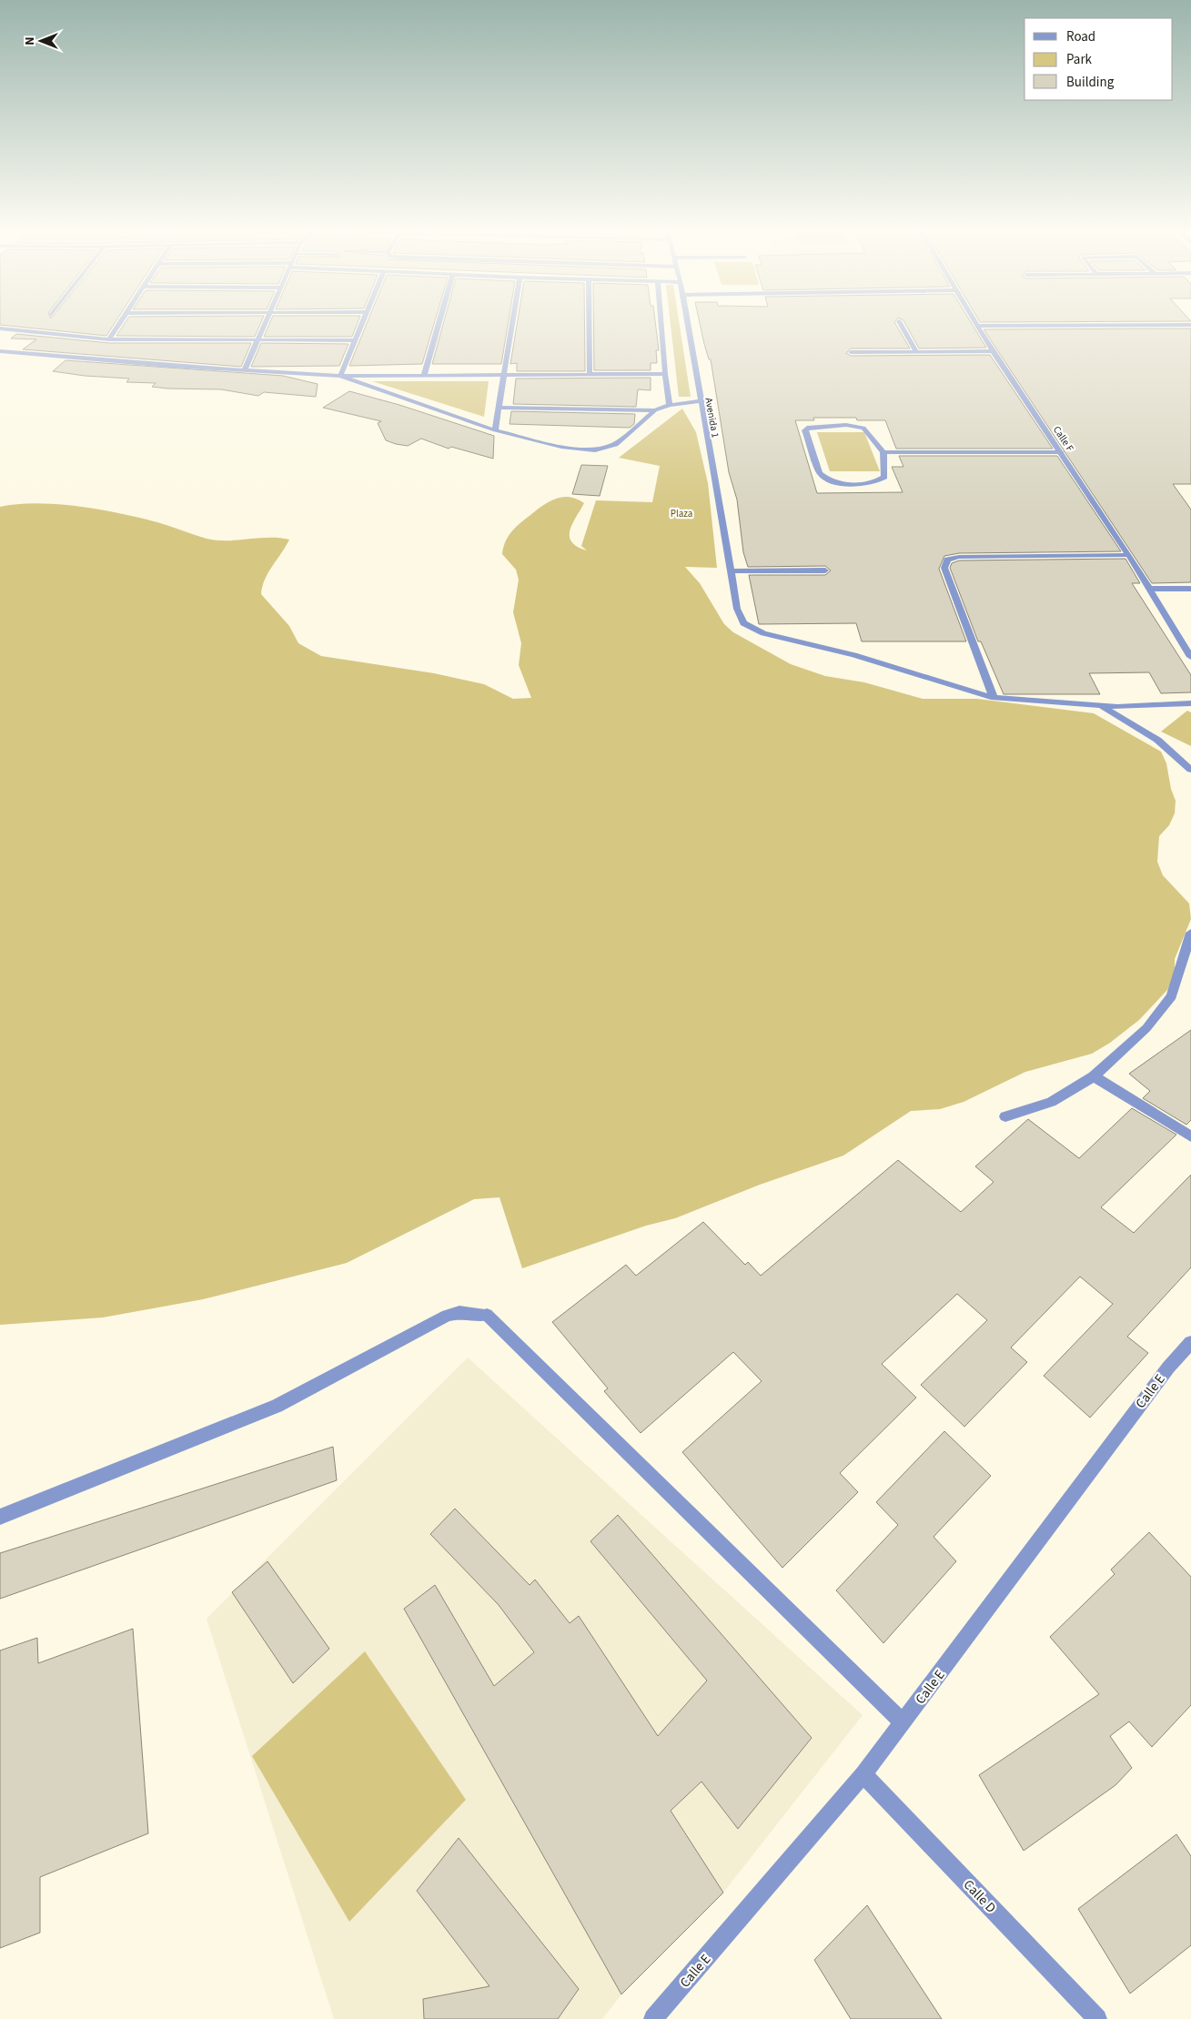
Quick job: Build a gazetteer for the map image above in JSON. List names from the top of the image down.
{
  "streets": {
    "street": [
      "Avenida 1",
      "Calle F",
      "Calle E",
      "Calle D"
    ]
  },
  "crossings": [
    ["Calle E", "Calle D"]
  ],
  "parks": ["Plaza"],
  "legend": ["Road", "Park", "Building"],
  "north": "left"
}
